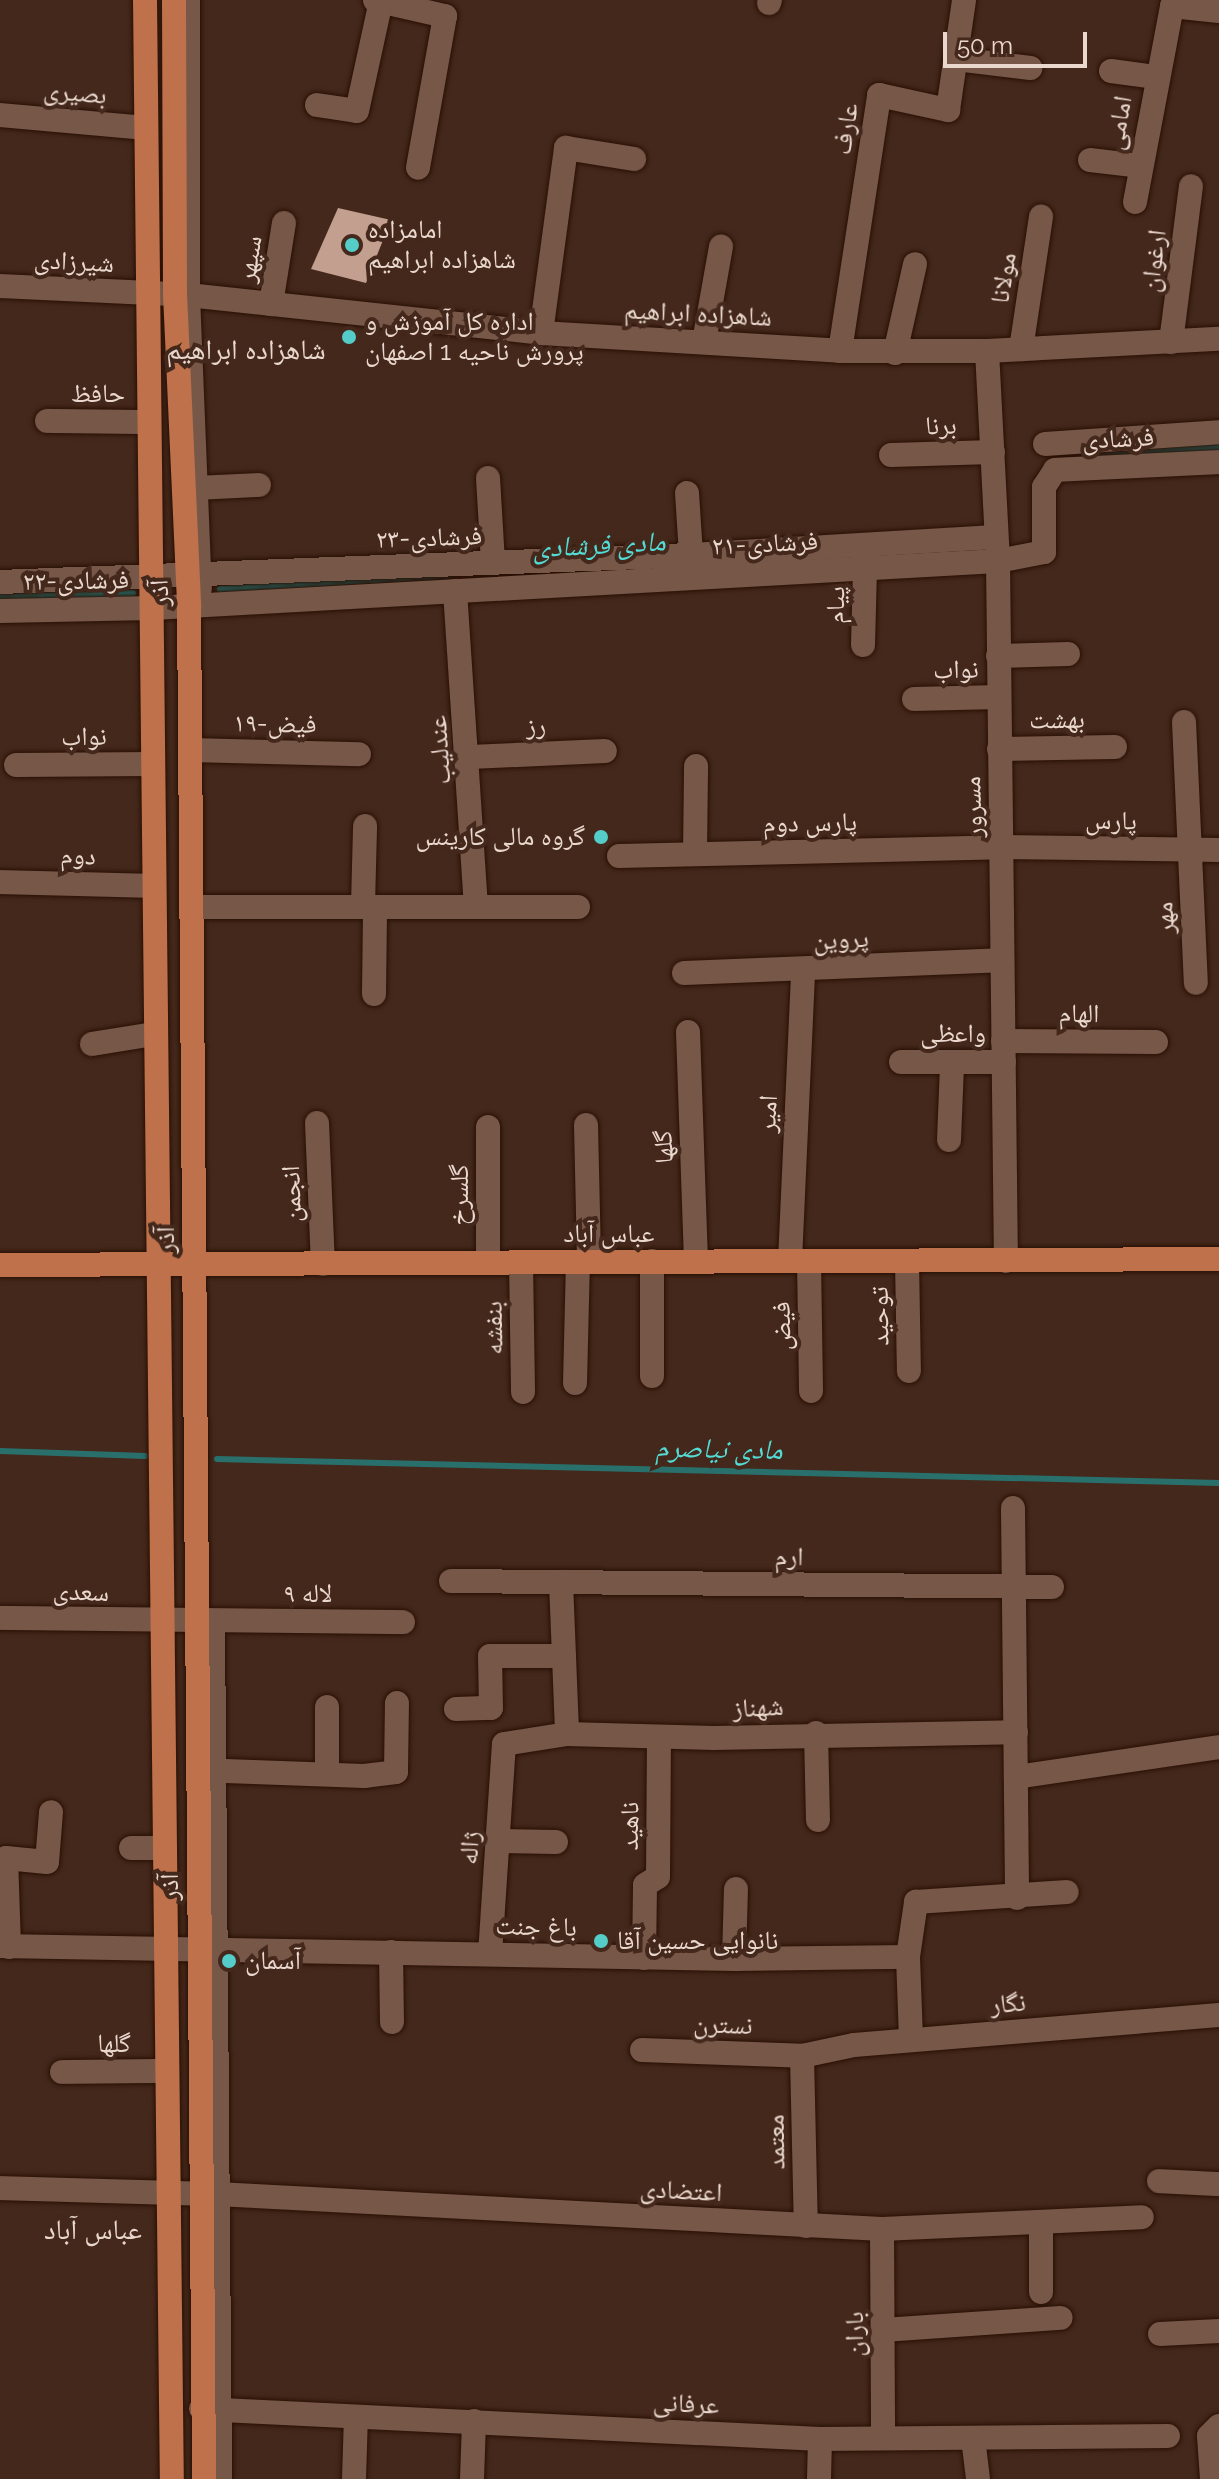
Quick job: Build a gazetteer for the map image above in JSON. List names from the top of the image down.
{
  "streets": {
    "main road": ["آذر", "عباس آباد"],
    "street": [
      "بصیری",
      "امامی",
      "عارف",
      "سپهر",
      "ارغوان",
      "شیرزادی",
      "مولانا",
      "شاهزاده ابراهیم",
      "حافظ",
      "برنا",
      "فرشادی",
      "۲۳-فرشادی",
      "۲۱-فرشادی",
      "۲۲-فرشادی",
      "پیام",
      "نواب",
      "بهشت",
      "۱۹-فیض",
      "رز",
      "عندلیب",
      "مسرور",
      "پارس",
      "پارس دوم",
      "دوم",
      "مهر",
      "پروین",
      "الهام",
      "واعظی",
      "امیر",
      "گلها",
      "انجمن",
      "گلسرخ",
      "توحید",
      "فیض",
      "بنفشه",
      "ارم",
      "سعدی",
      "۹ لاله",
      "شهناز",
      "ناهید",
      "ژاله",
      "باغ جنت",
      "نگار",
      "نسترن",
      "معتمد",
      "اعتضادی",
      "باران",
      "عرفانی"
    ]
  },
  "crossings": [
    ["بصیری", "آذر"],
    ["عارف", "شاهزاده ابراهیم"],
    ["سپهر", "شاهزاده ابراهیم"],
    ["ارغوان", "شاهزاده ابراهیم"],
    ["شیرزادی", "شاهزاده ابراهیم"],
    ["شیرزادی", "آذر"],
    ["مولانا", "شاهزاده ابراهیم"],
    ["شاهزاده ابراهیم", "آذر"],
    ["شاهزاده ابراهیم", "مسرور"],
    ["حافظ", "آذر"],
    ["برنا", "مسرور"],
    ["فرشادی", "۲۳-فرشادی"],
    ["فرشادی", "۲۱-فرشادی"],
    ["فرشادی", "مسرور"],
    ["۲۳-فرشادی", "۲۱-فرشادی"],
    ["۲۳-فرشادی", "آذر"],
    ["۲۳-فرشادی", "مسرور"],
    ["۲۱-فرشادی", "۲۲-فرشادی"],
    ["۲۱-فرشادی", "آذر"],
    ["۲۱-فرشادی", "پیام"],
    ["۲۱-فرشادی", "عندلیب"],
    ["۲۱-فرشادی", "مسرور"],
    ["۲۲-فرشادی", "آذر"],
    ["آذر", "نواب"],
    ["آذر", "۱۹-فیض"],
    ["آذر", "دوم"],
    ["آذر", "گلها"],
    ["آذر", "عباس آباد"],
    ["آذر", "سعدی"],
    ["آذر", "۹ لاله"],
    ["آذر", "باغ جنت"],
    ["آذر", "اعتضادی"],
    ["آذر", "عرفانی"],
    ["نواب", "مسرور"],
    ["بهشت", "مسرور"],
    ["رز", "عندلیب"],
    ["مسرور", "پارس"],
    ["مسرور", "پارس دوم"],
    ["مسرور", "پروین"],
    ["مسرور", "الهام"],
    ["مسرور", "واعظی"],
    ["مسرور", "عباس آباد"],
    ["پارس", "پارس دوم"],
    ["پارس", "مهر"],
    ["پروین", "امیر"],
    ["الهام", "واعظی"],
    ["امیر", "عباس آباد"],
    ["امیر", "فیض"],
    ["گلها", "عباس آباد"],
    ["انجمن", "عباس آباد"],
    ["گلسرخ", "عباس آباد"],
    ["عباس آباد", "توحید"],
    ["عباس آباد", "فیض"],
    ["عباس آباد", "بنفشه"],
    ["سعدی", "۹ لاله"],
    ["شهناز", "ناهید"],
    ["شهناز", "ژاله"],
    ["ناهید", "باغ جنت"],
    ["ژاله", "باغ جنت"],
    ["نگار", "نسترن"],
    ["نگار", "معتمد"],
    ["نسترن", "معتمد"],
    ["معتمد", "اعتضادی"],
    ["اعتضادی", "باران"],
    ["باران", "عرفانی"]
  ],
  "districts": ["شاهزاده ابراهیم", "عباس آباد"],
  "water": ["مادی فرشادی", "مادی نیاصرم"],
  "places": [
    "امامزاده شاهزاده ابراهیم",
    "اداره کل آموزش و پرورش ناحیه 1 اصفهان",
    "گروه مالی کارینس",
    "نانوایی حسین آقا",
    "آسمان"
  ],
  "scale_bar": "50 m"
}
